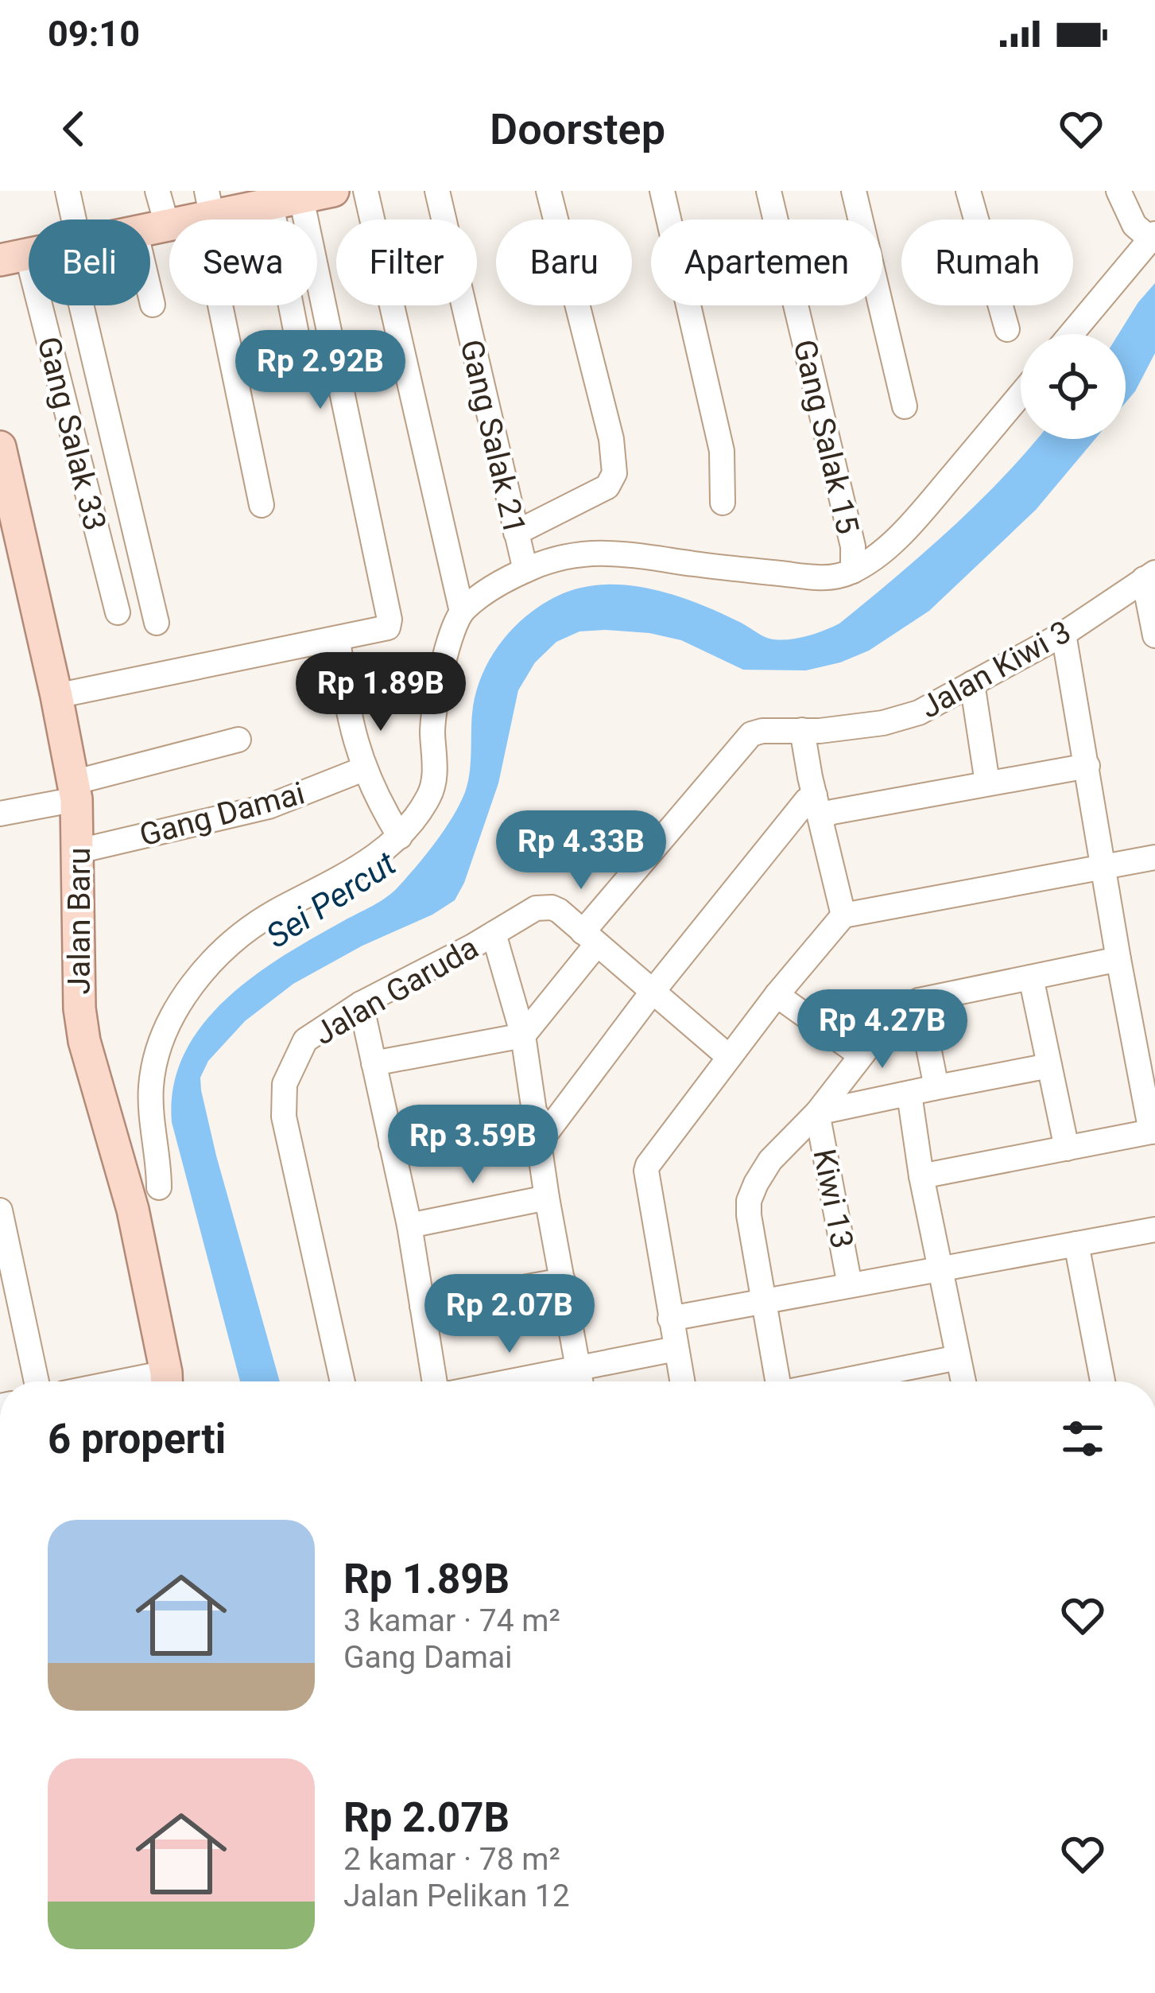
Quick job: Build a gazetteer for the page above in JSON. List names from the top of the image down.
{
  "streets": {
    "main road": ["Jalan Baru"],
    "street": [
      "Gang Salak 33",
      "Gang Salak 21",
      "Gang Salak 15",
      "Jalan Kiwi 3",
      "Gang Damai",
      "Jalan Garuda",
      "Kiwi 13"
    ]
  },
  "crossings": [
    ["Jalan Kiwi 3", "Jalan Garuda"],
    ["Gang Damai", "Jalan Baru"]
  ],
  "water": ["Sei Percut"],
  "page": {
    "status": "09:10",
    "header": "Doorstep",
    "chip": [
      "Beli",
      "Sewa",
      "Filter",
      "Baru",
      "Apartemen",
      "Rumah"
    ],
    "price": [
      "Rp 2.92B",
      "Rp 1.89B",
      "Rp 4.33B",
      "Rp 4.27B",
      "Rp 3.59B",
      "Rp 2.07B"
    ],
    "heading": "6 properti",
    "list": [
      {
        "name": "Rp 1.89B",
        "note": "3 kamar · 74 m² · Gang Damai"
      },
      {
        "name": "Rp 2.07B",
        "note": "2 kamar · 78 m² · Jalan Pelikan 12"
      }
    ]
  }
}
